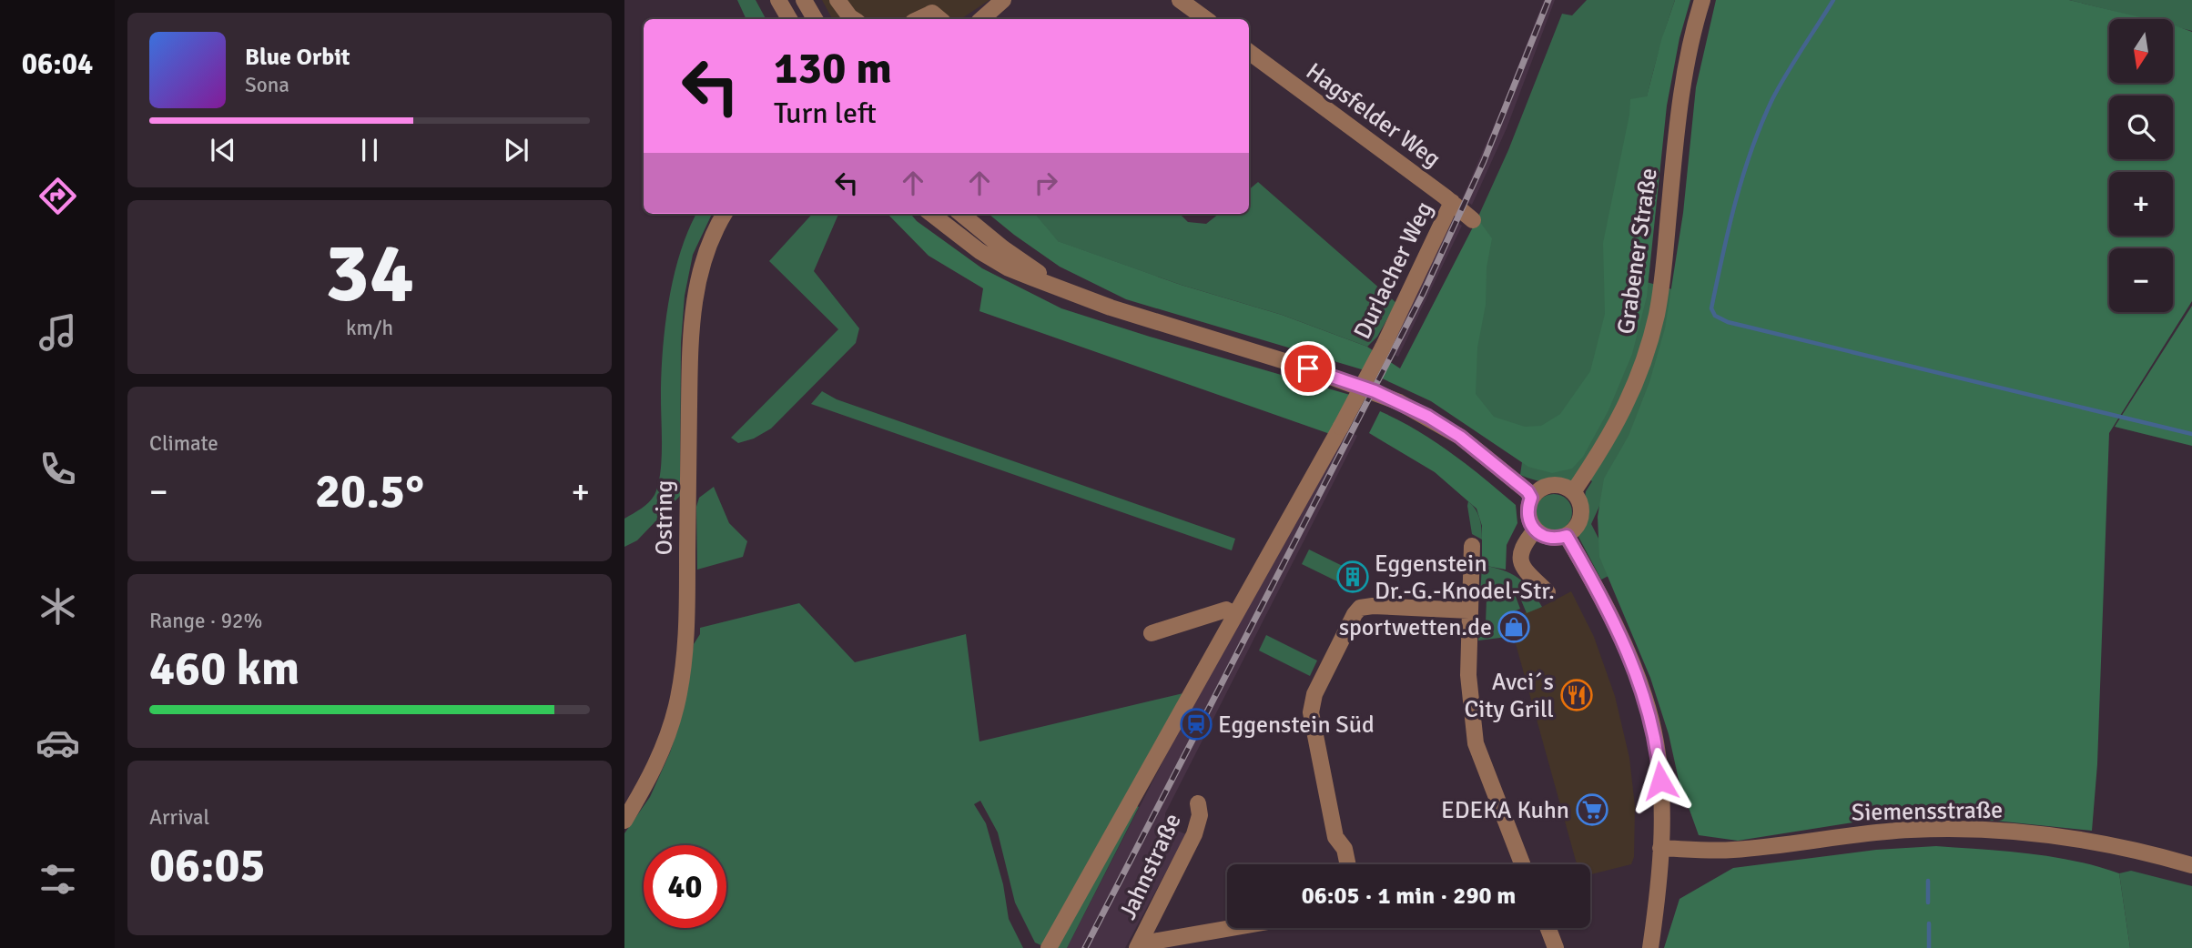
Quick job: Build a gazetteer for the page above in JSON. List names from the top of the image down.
{
  "streets": {
    "street": [
      "Hagsfelder Weg",
      "Grabener Straße",
      "Durlacher Weg",
      "Ostring",
      "Siemensstraße",
      "Jahnstraße"
    ]
  },
  "crossings": [
    ["Hagsfelder Weg", "Durlacher Weg"]
  ],
  "places": {
    "building": ["Eggenstein Dr.-G.-Knodel-Str."],
    "shop": ["sportwetten.de"],
    "restaurant": ["Avci´s City Grill"],
    "station": ["Eggenstein Süd"],
    "supermarket": ["EDEKA Kuhn"]
  },
  "north": "bottom",
  "page": {
    "tabs": "06:04",
    "map_buttons": ["+", "−"],
    "turn": ["130 m", "Turn left"],
    "song": ["Blue Orbit", "Sona"],
    "tile": [
      ["34", "km/h"],
      "Climate",
      ["Range · 92%", "460 km"],
      ["Arrival", "06:05"]
    ],
    "heat": ["−", "20.5°", "+"],
    "limit": "40",
    "trip": "06:05 · 1 min · 290 m"
  }
}
